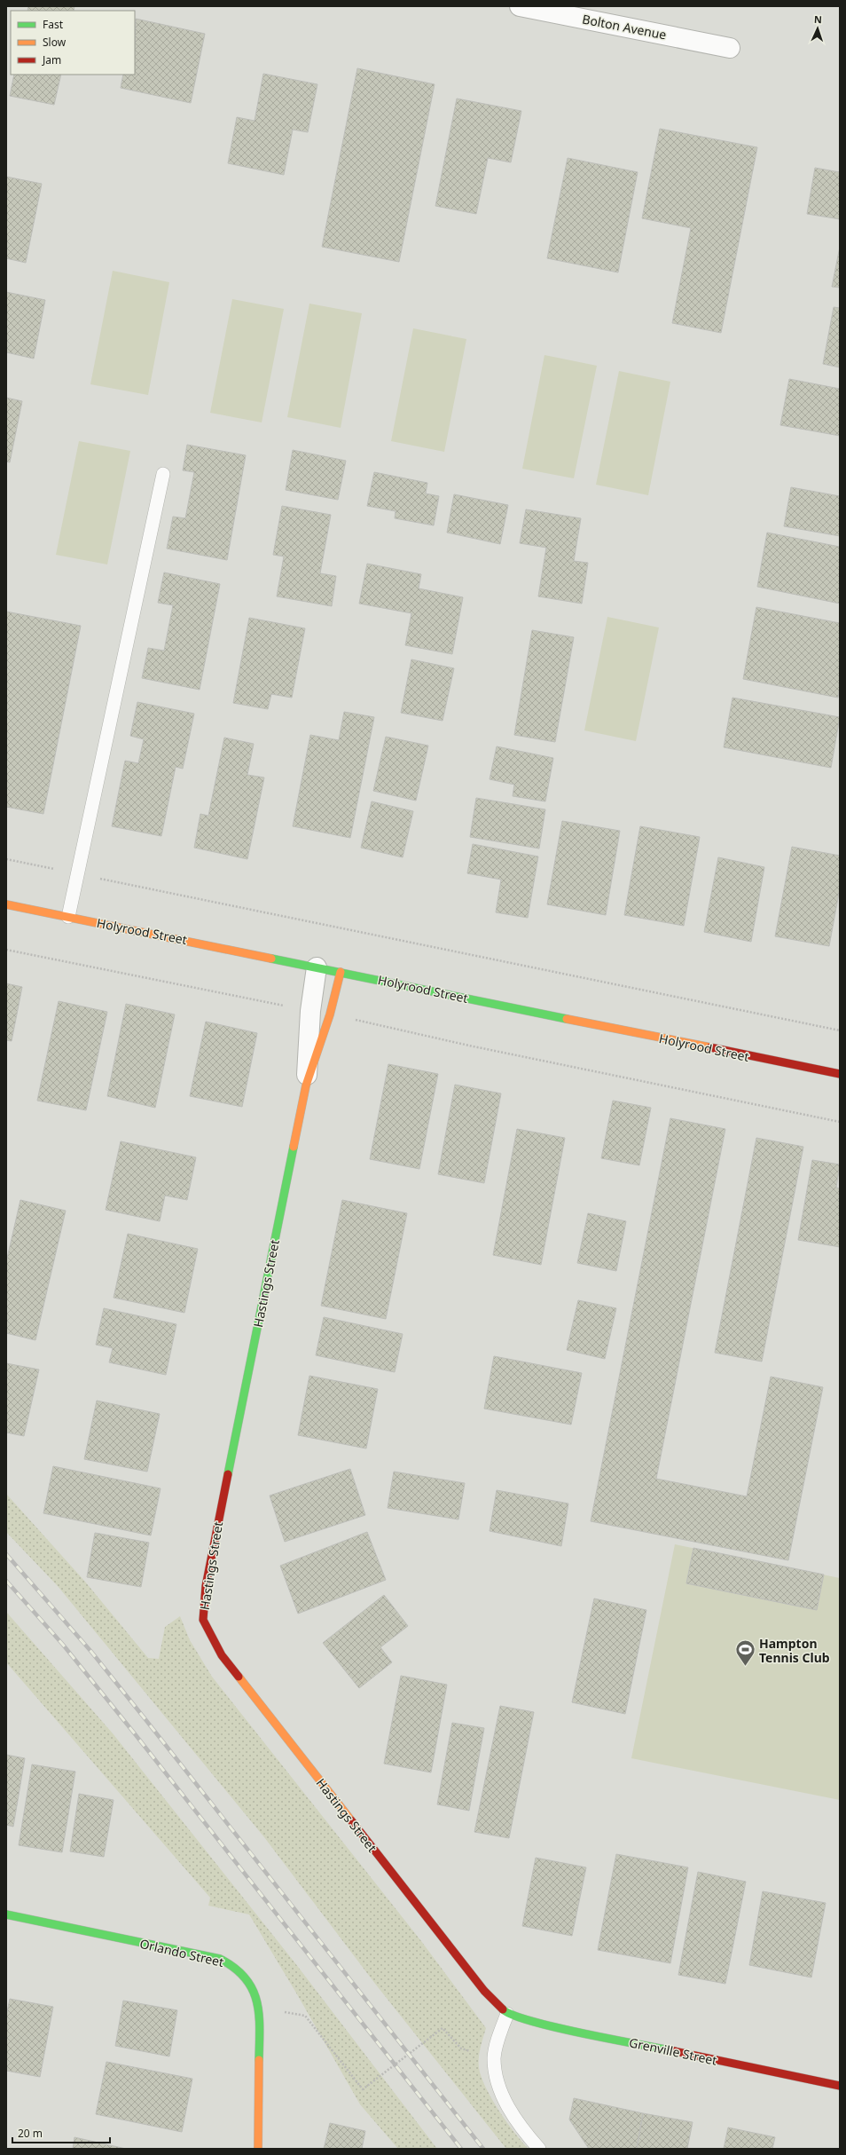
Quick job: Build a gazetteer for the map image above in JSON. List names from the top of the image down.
{
  "streets": {
    "street": [
      "Bolton Avenue",
      "Holyrood Street",
      "Hastings Street",
      "Orlando Street",
      "Grenville Street"
    ]
  },
  "crossings": [
    ["Holyrood Street", "Hastings Street"],
    ["Hastings Street", "Grenville Street"]
  ],
  "places": {
    "sports": ["Hampton Tennis Club"]
  },
  "legend": ["Fast", "Slow", "Jam"],
  "scale_bar": "20 m",
  "north": "top"
}
